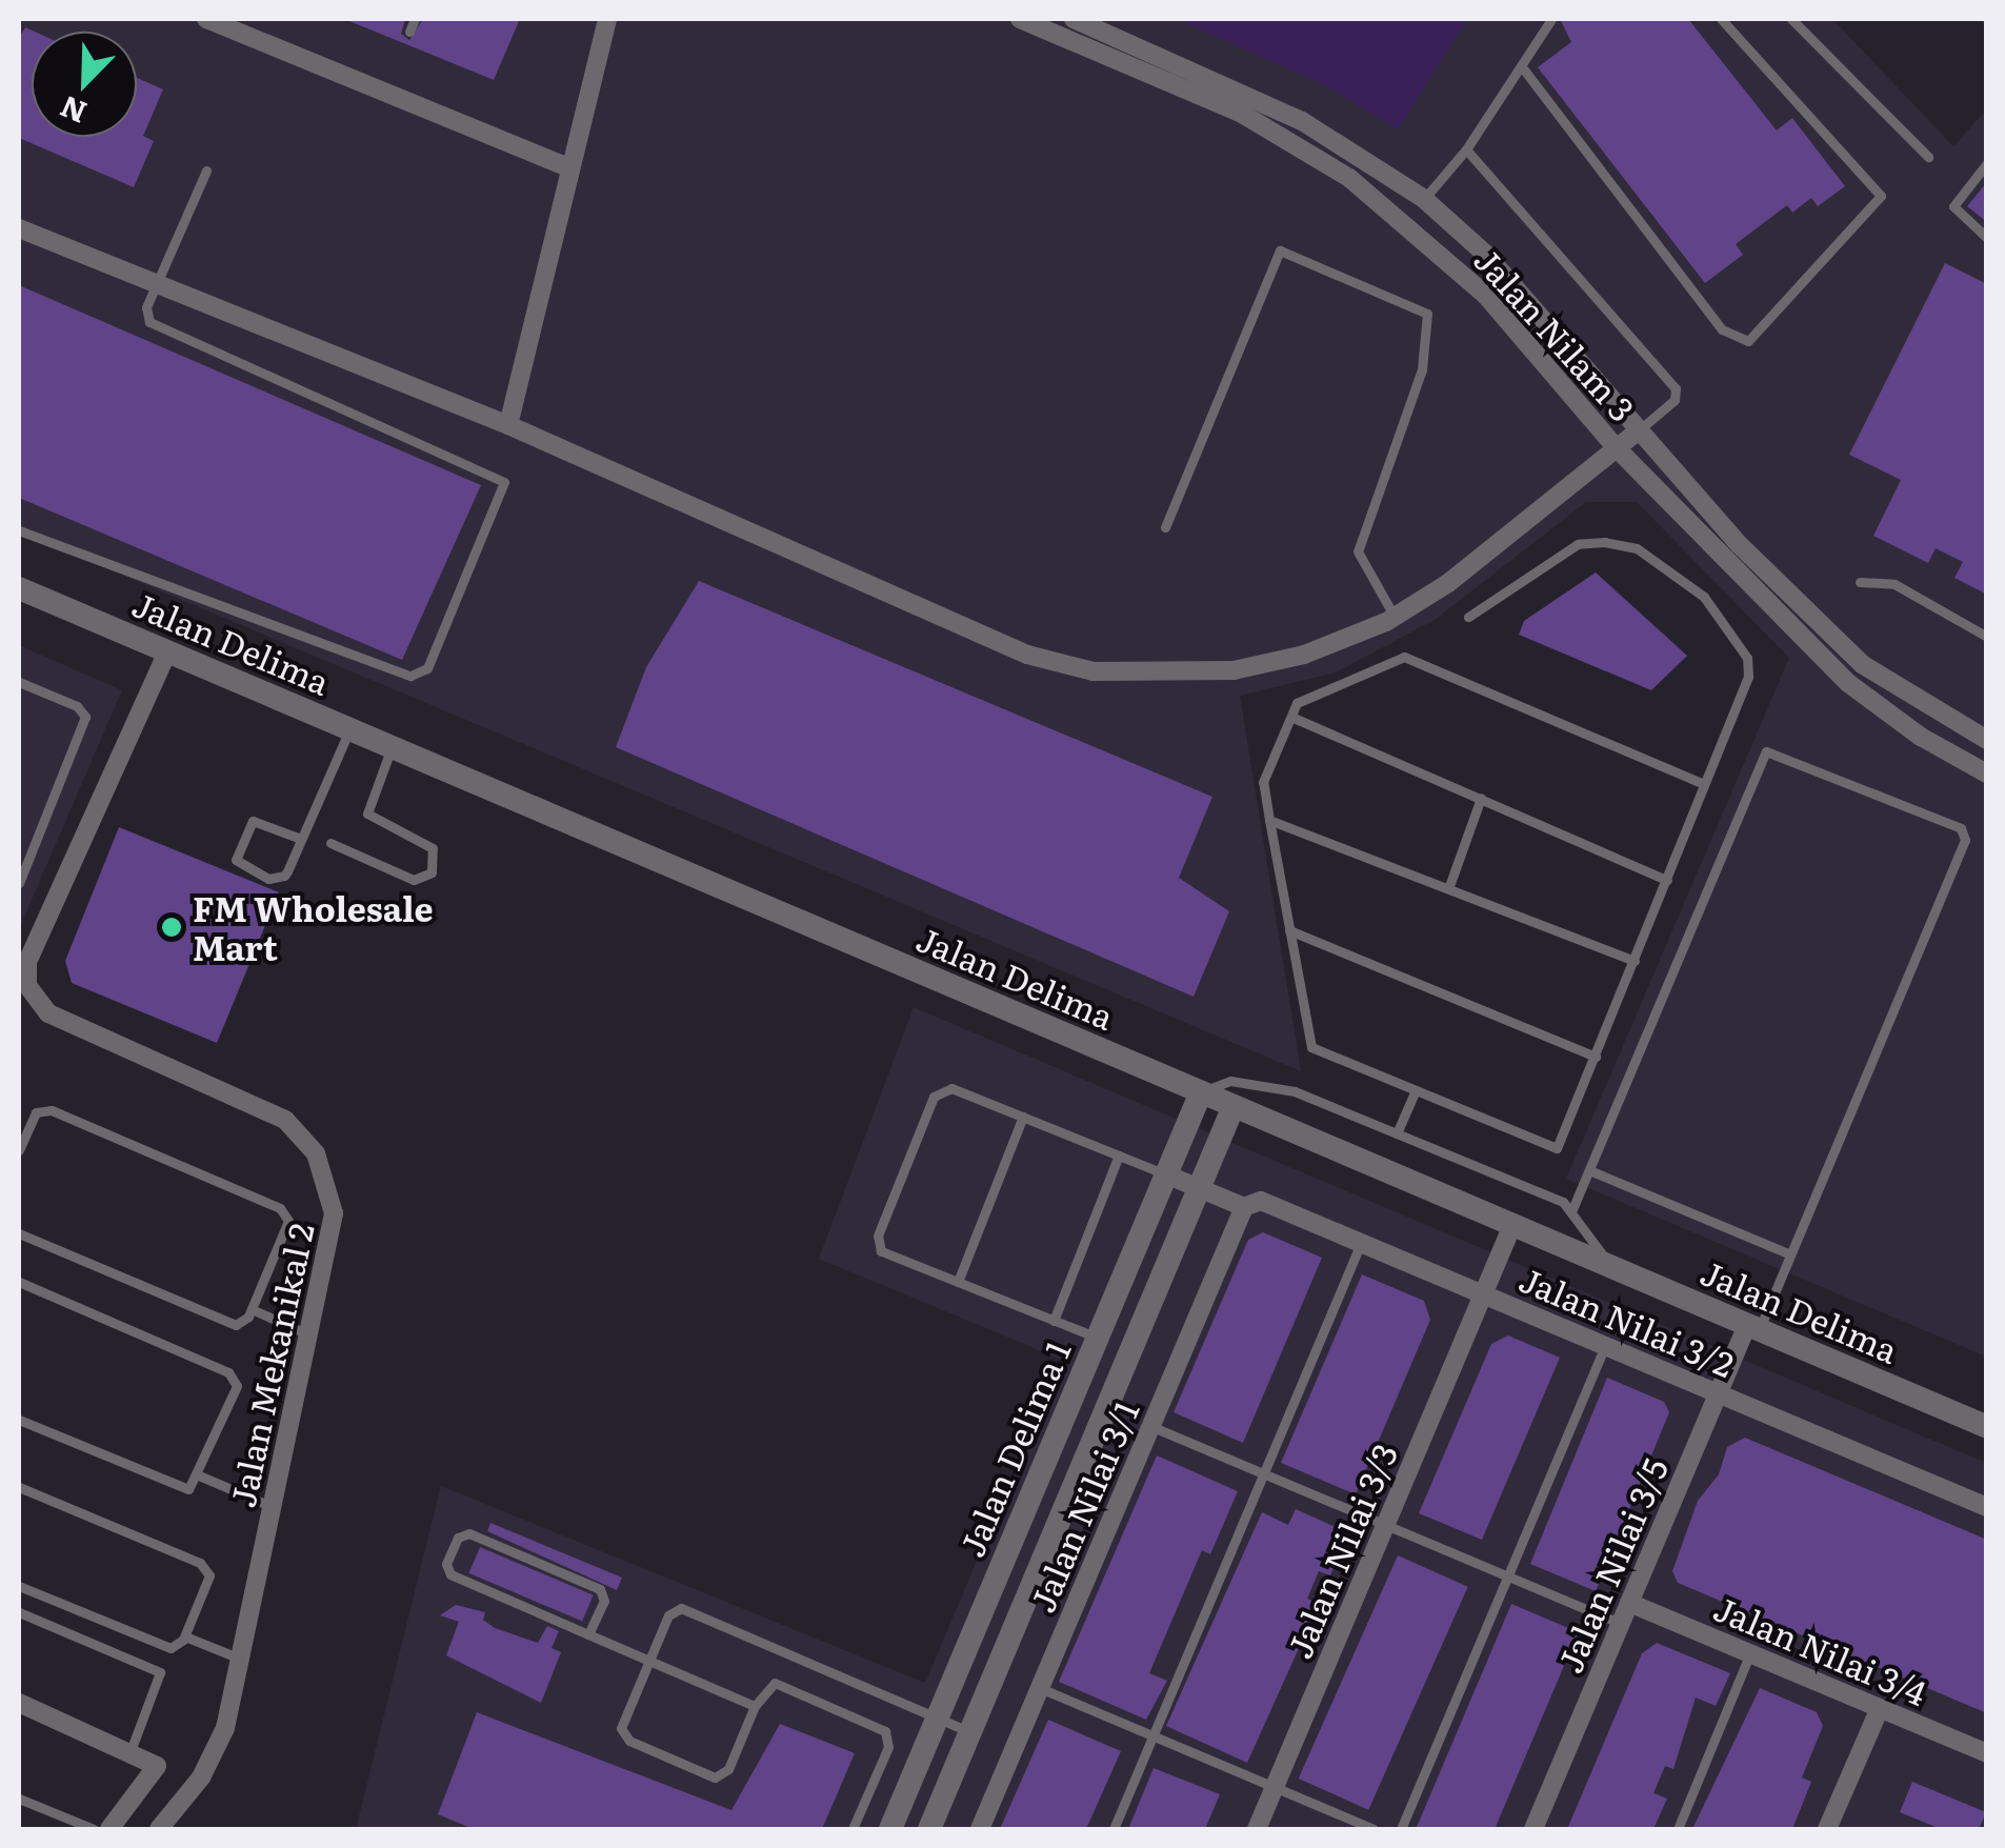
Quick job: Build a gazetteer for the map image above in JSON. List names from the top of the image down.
{
  "streets": {
    "street": [
      "Jalan Nilam 3",
      "Jalan Delima",
      "Jalan Nilai 3/2",
      "Jalan Mekanikal 2",
      "Jalan Delima 1",
      "Jalan Nilai 3/1",
      "Jalan Nilai 3/3",
      "Jalan Nilai 3/5",
      "Jalan Nilai 3/4"
    ]
  },
  "crossings": [
    ["Jalan Delima", "Jalan Mekanikal 2"],
    ["Jalan Delima", "Jalan Delima 1"],
    ["Jalan Delima", "Jalan Nilai 3/3"],
    ["Jalan Delima", "Jalan Nilai 3/5"],
    ["Jalan Nilai 3/2", "Jalan Delima 1"],
    ["Jalan Nilai 3/2", "Jalan Nilai 3/1"],
    ["Jalan Nilai 3/2", "Jalan Nilai 3/3"],
    ["Jalan Nilai 3/2", "Jalan Nilai 3/5"],
    ["Jalan Nilai 3/5", "Jalan Nilai 3/4"]
  ],
  "places": ["FM Wholesale Mart"],
  "north": "bottom left"
}
